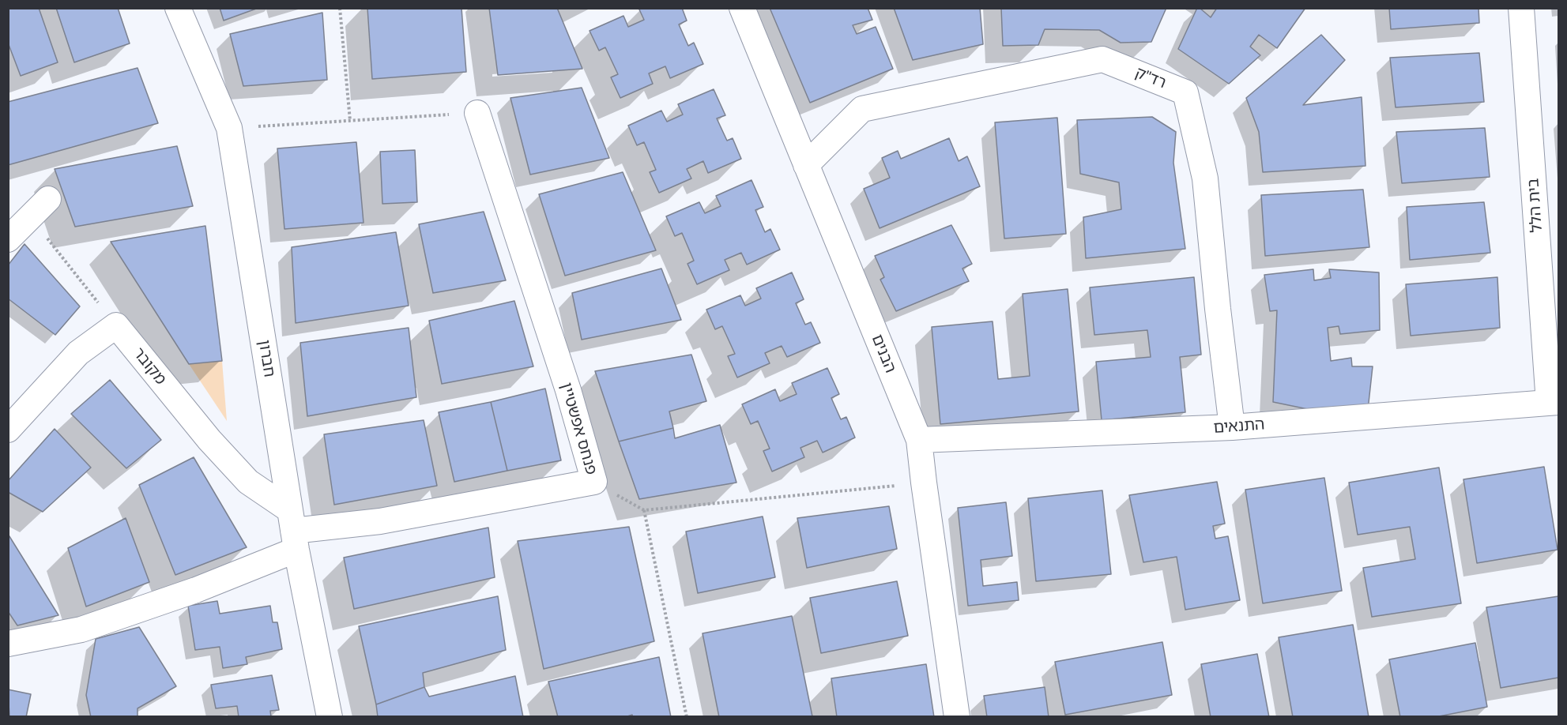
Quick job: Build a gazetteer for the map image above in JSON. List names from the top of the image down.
{
  "streets": {
    "street": [
      "רד\"ק",
      "בית הלל",
      "הבנים",
      "חברון",
      "מקובר",
      "התנאים",
      "פנחס אפשטיין"
    ]
  },
  "crossings": [
    ["רד\"ק", "הבנים"],
    ["רד\"ק", "התנאים"],
    ["בית הלל", "התנאים"],
    ["הבנים", "התנאים"],
    ["חברון", "מקובר"],
    ["חברון", "פנחס אפשטיין"],
    ["מקובר", "פנחס אפשטיין"]
  ]
}
